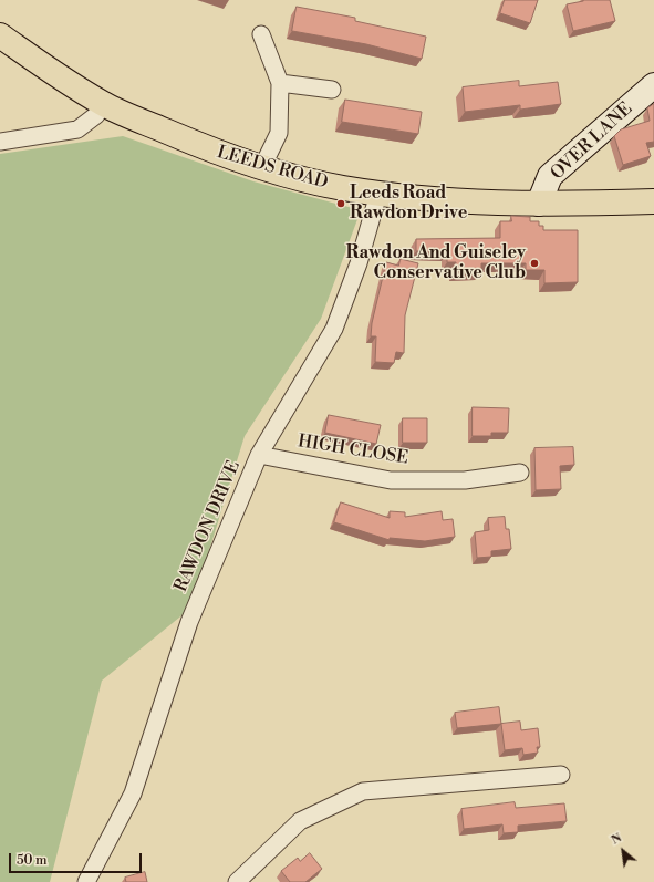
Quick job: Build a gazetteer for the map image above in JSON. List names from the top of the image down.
{
  "streets": {
    "main road": ["LEEDS ROAD"],
    "street": ["OVER LANE", "HIGH CLOSE", "RAWDON DRIVE"]
  },
  "crossings": [
    ["OVER LANE", "LEEDS ROAD"],
    ["LEEDS ROAD", "RAWDON DRIVE"],
    ["HIGH CLOSE", "RAWDON DRIVE"]
  ],
  "places": ["Leeds Road Rawdon Drive", "Rawdon And Guiseley Conservative Club"],
  "scale_bar": "50 m",
  "north": "top left"
}
